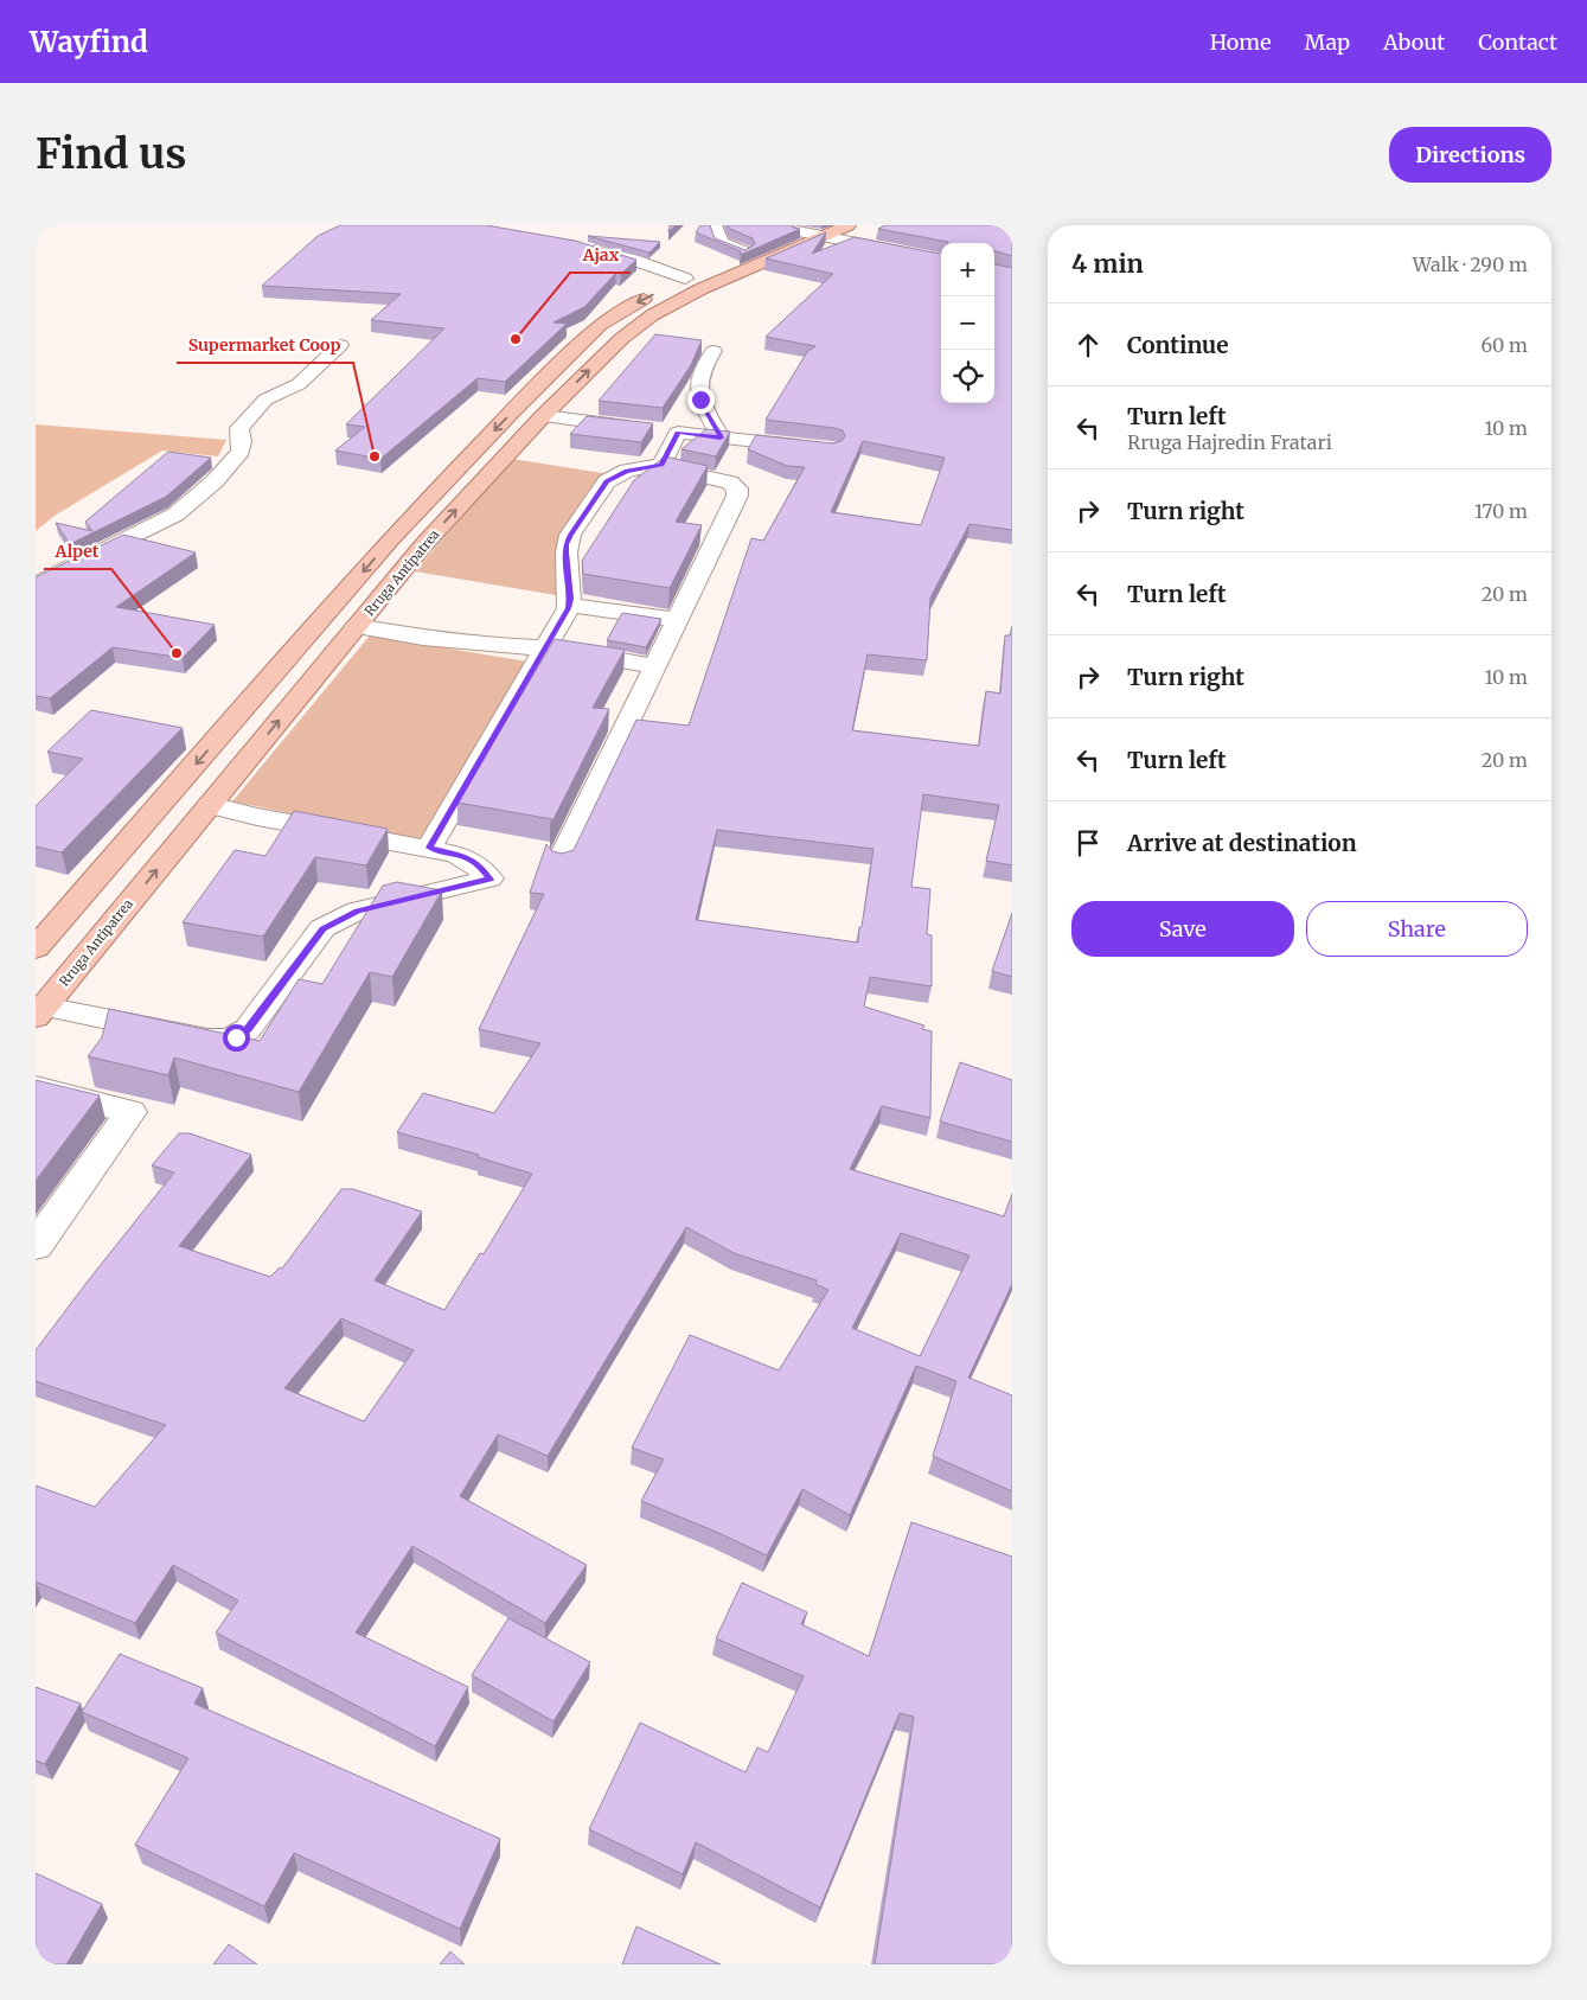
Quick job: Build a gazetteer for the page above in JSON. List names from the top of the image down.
{
  "streets": {
    "main road": ["Rruga Antipatrea"]
  },
  "places": ["Ajax", "Supermarket Coop", "Alpet"],
  "page": {
    "header": "Wayfind",
    "nav": [
      "Home",
      "Map",
      "About",
      "Contact"
    ],
    "buttons": [
      "Directions",
      ["Save", "Share"]
    ],
    "title": "Find us",
    "heading": ["4 min", "Walk · 290 m"],
    "map_buttons": ["+", "−"],
    "list": [
      ["Continue", "60 m"],
      ["Turn left", "Rruga Hajredin Fratari", "10 m"],
      ["Turn right", "170 m"],
      ["Turn left", "20 m"],
      ["Turn right", "10 m"],
      ["Turn left", "20 m"],
      "Arrive at destination"
    ]
  }
}
